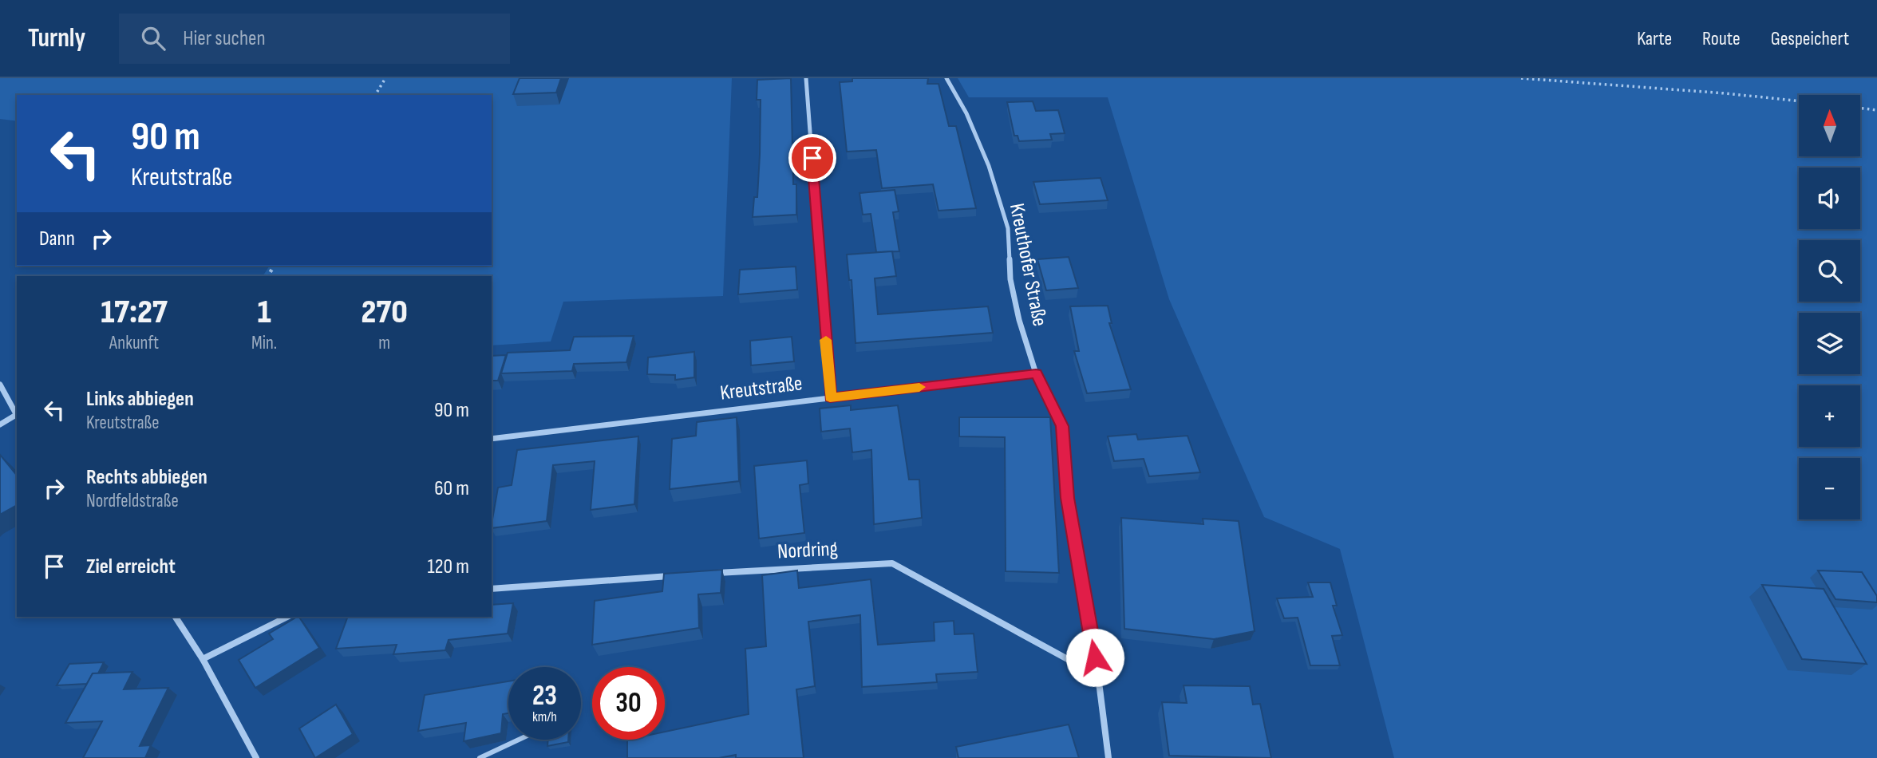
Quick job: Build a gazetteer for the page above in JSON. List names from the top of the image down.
{
  "streets": {
    "street": ["Kreuthofer Straße", "Kreutstraße", "Nordring"]
  },
  "crossings": [
    ["Kreuthofer Straße", "Kreutstraße"],
    ["Kreuthofer Straße", "Nordring"]
  ],
  "north": "top",
  "page": {
    "header": "Turnly",
    "search": "Hier suchen",
    "nav": ["Karte", "Route", "Gespeichert"],
    "map_buttons": ["+", "−"],
    "turn": ["90 m", "Kreutstraße"],
    "then": "Dann",
    "eta": [
      "17:27",
      "Ankunft",
      "1",
      "Min.",
      "270",
      "m"
    ],
    "list": [
      {
        "name": "Links abbiegen",
        "note": "Kreutstraße",
        "value": "90 m"
      },
      {
        "name": "Rechts abbiegen",
        "note": "Nordfeldstraße",
        "value": "60 m"
      },
      {
        "name": "Ziel erreicht",
        "value": "120 m"
      }
    ],
    "speed": "23 km/h",
    "limit": "30"
  }
}
